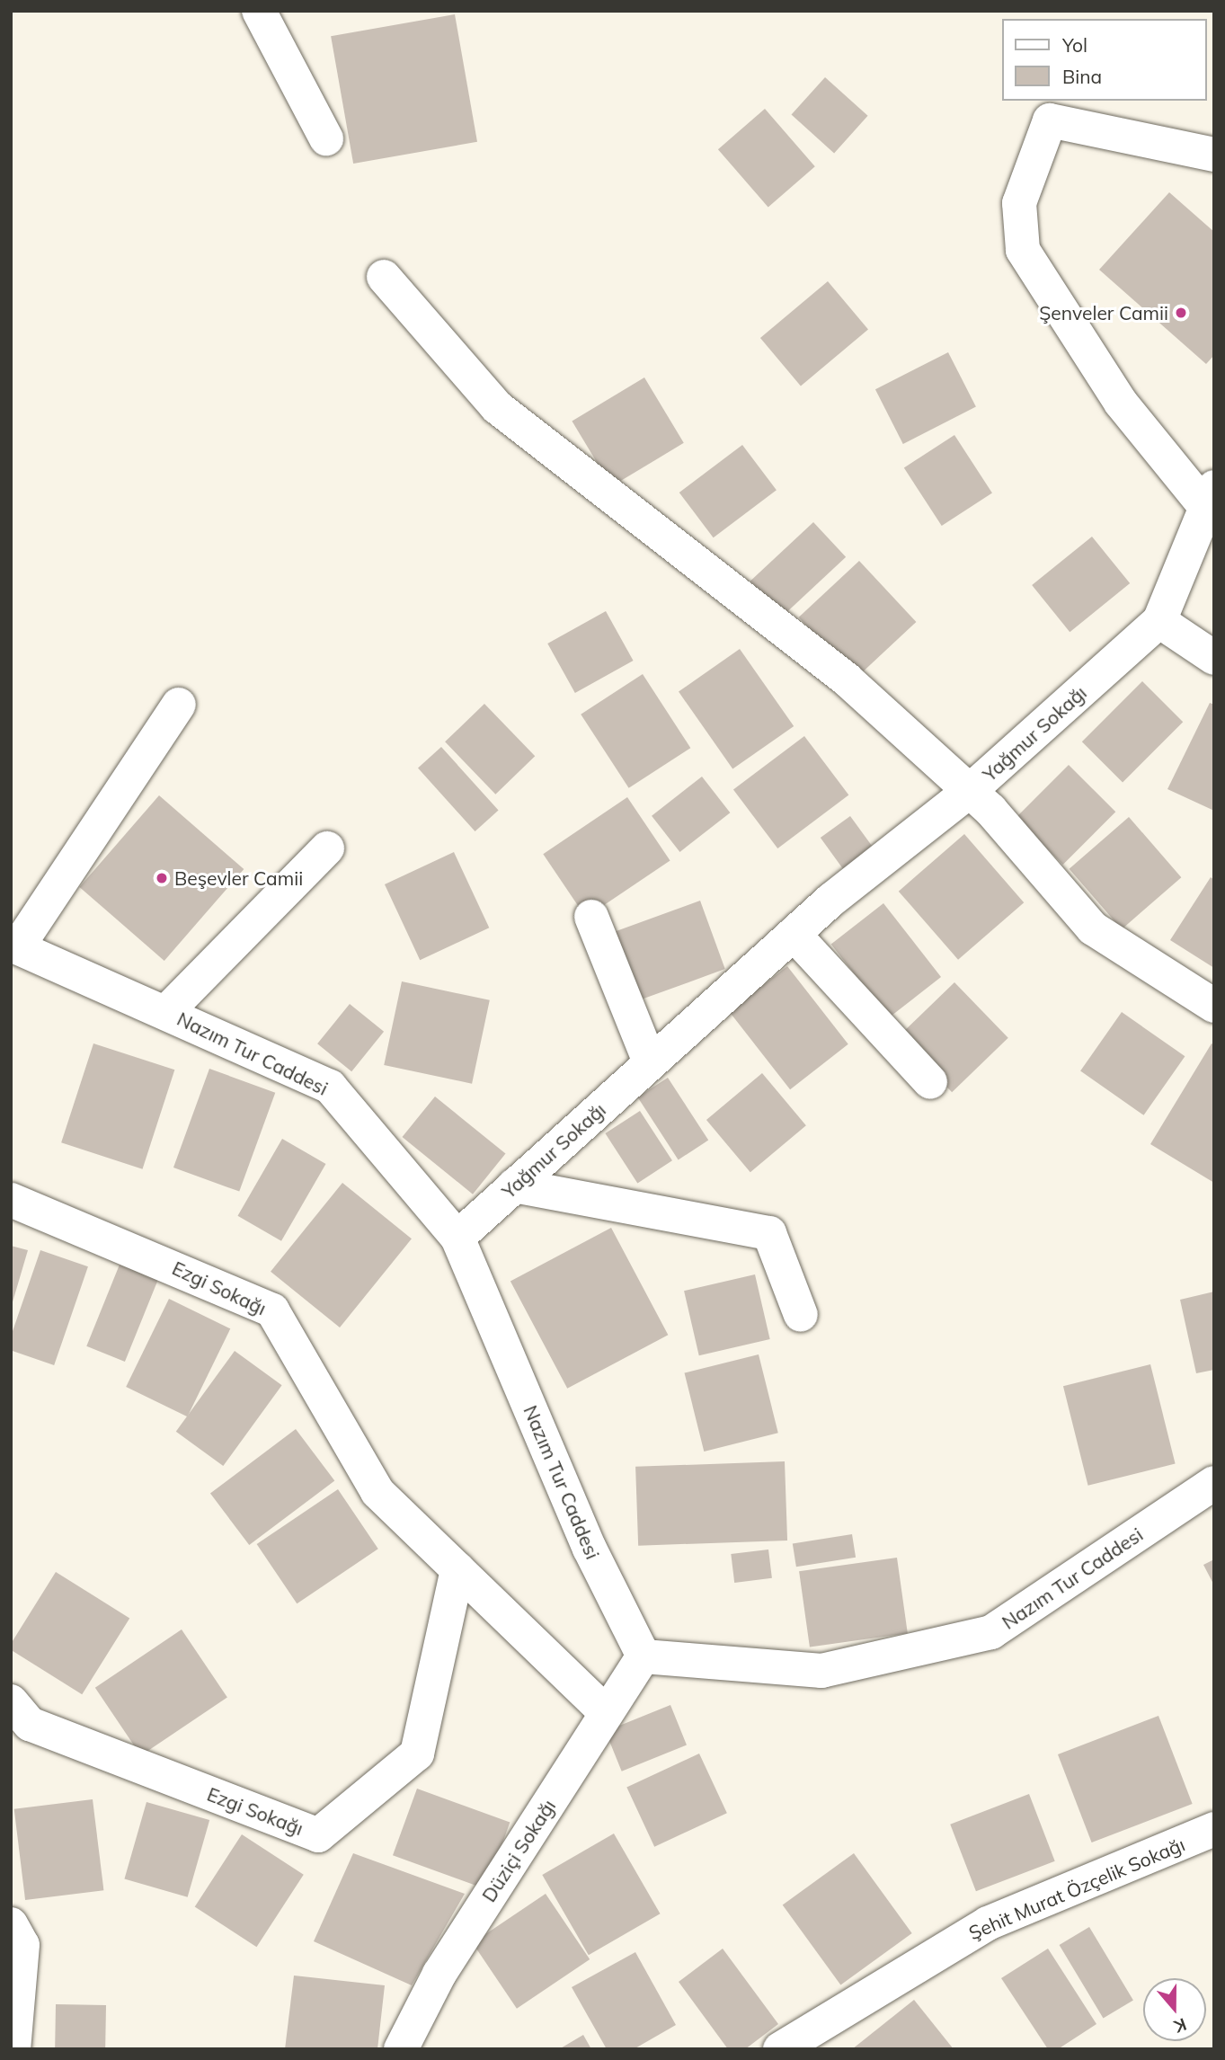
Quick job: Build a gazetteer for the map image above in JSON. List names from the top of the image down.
{
  "streets": {
    "street": [
      "Yağmur Sokağı",
      "Nazım Tur Caddesi",
      "Ezgi Sokağı",
      "Düziçi Sokağı",
      "Şehit Murat Özçelik Sokağı"
    ]
  },
  "crossings": [
    ["Yağmur Sokağı", "Nazım Tur Caddesi"],
    ["Nazım Tur Caddesi", "Düziçi Sokağı"],
    ["Ezgi Sokağı", "Düziçi Sokağı"]
  ],
  "places": ["Şenveler Camii", "Beşevler Camii"],
  "legend": ["Yol", "Bina"],
  "north": "bottom"
}
